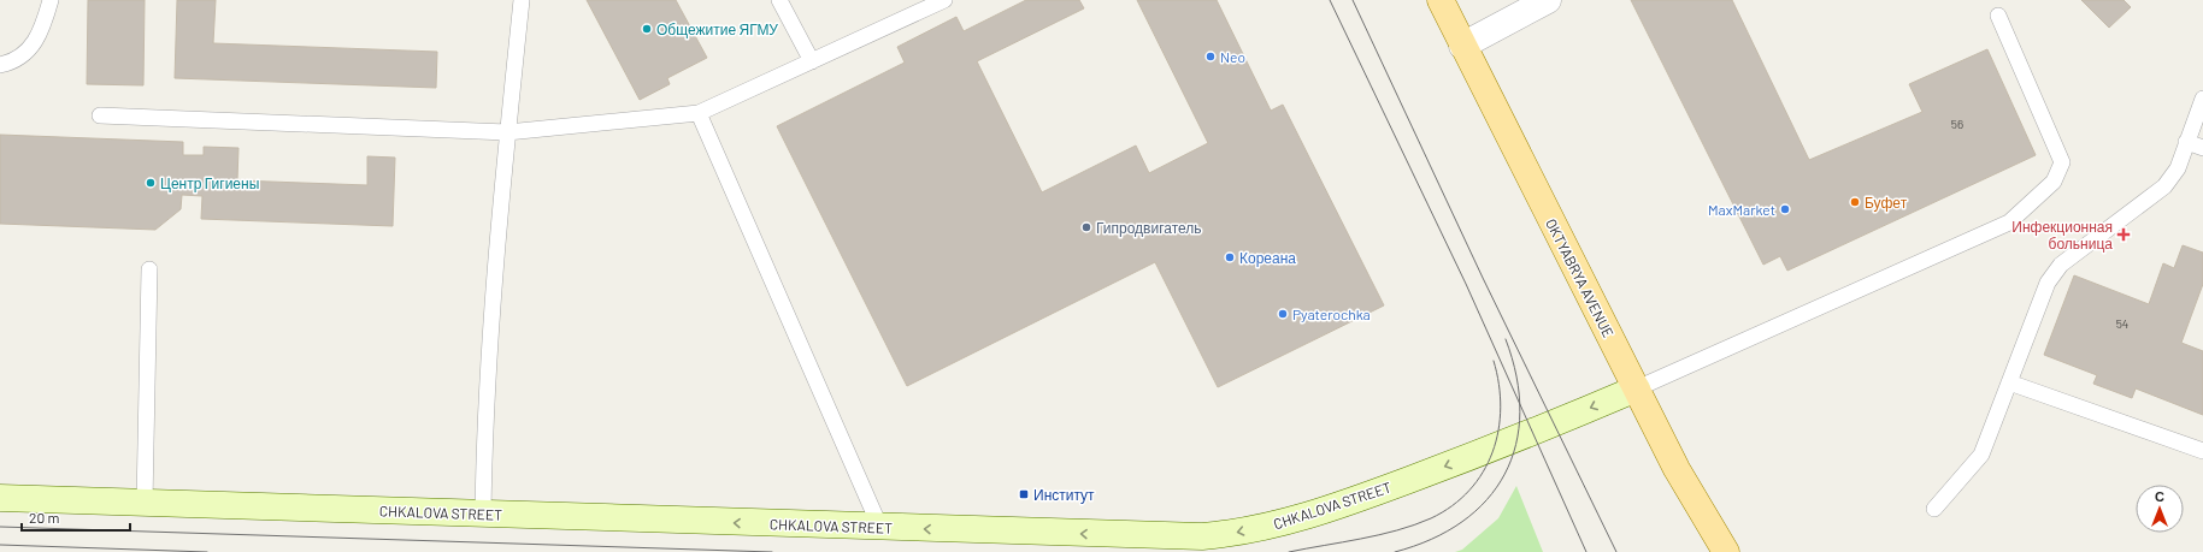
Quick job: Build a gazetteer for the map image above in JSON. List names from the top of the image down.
{
  "streets": {
    "main road": ["OKTYABRYA AVENUE", "CHKALOVA STREET"]
  },
  "crossings": [
    ["OKTYABRYA AVENUE", "CHKALOVA STREET"]
  ],
  "one_way": ["CHKALOVA STREET"],
  "places": {
    "other": [
      "Общежитие ЯГМУ",
      "Neo",
      "Центр Гигиены",
      "Буфет",
      "MaxMarket",
      "Гипродвигатель",
      "Кореана",
      "Pyaterochka"
    ],
    "health": ["Инфекционная больница"],
    "transit": ["Институт"]
  },
  "house_numbers": ["56", "54"],
  "scale_bar": "20 m",
  "north": "top"
}
